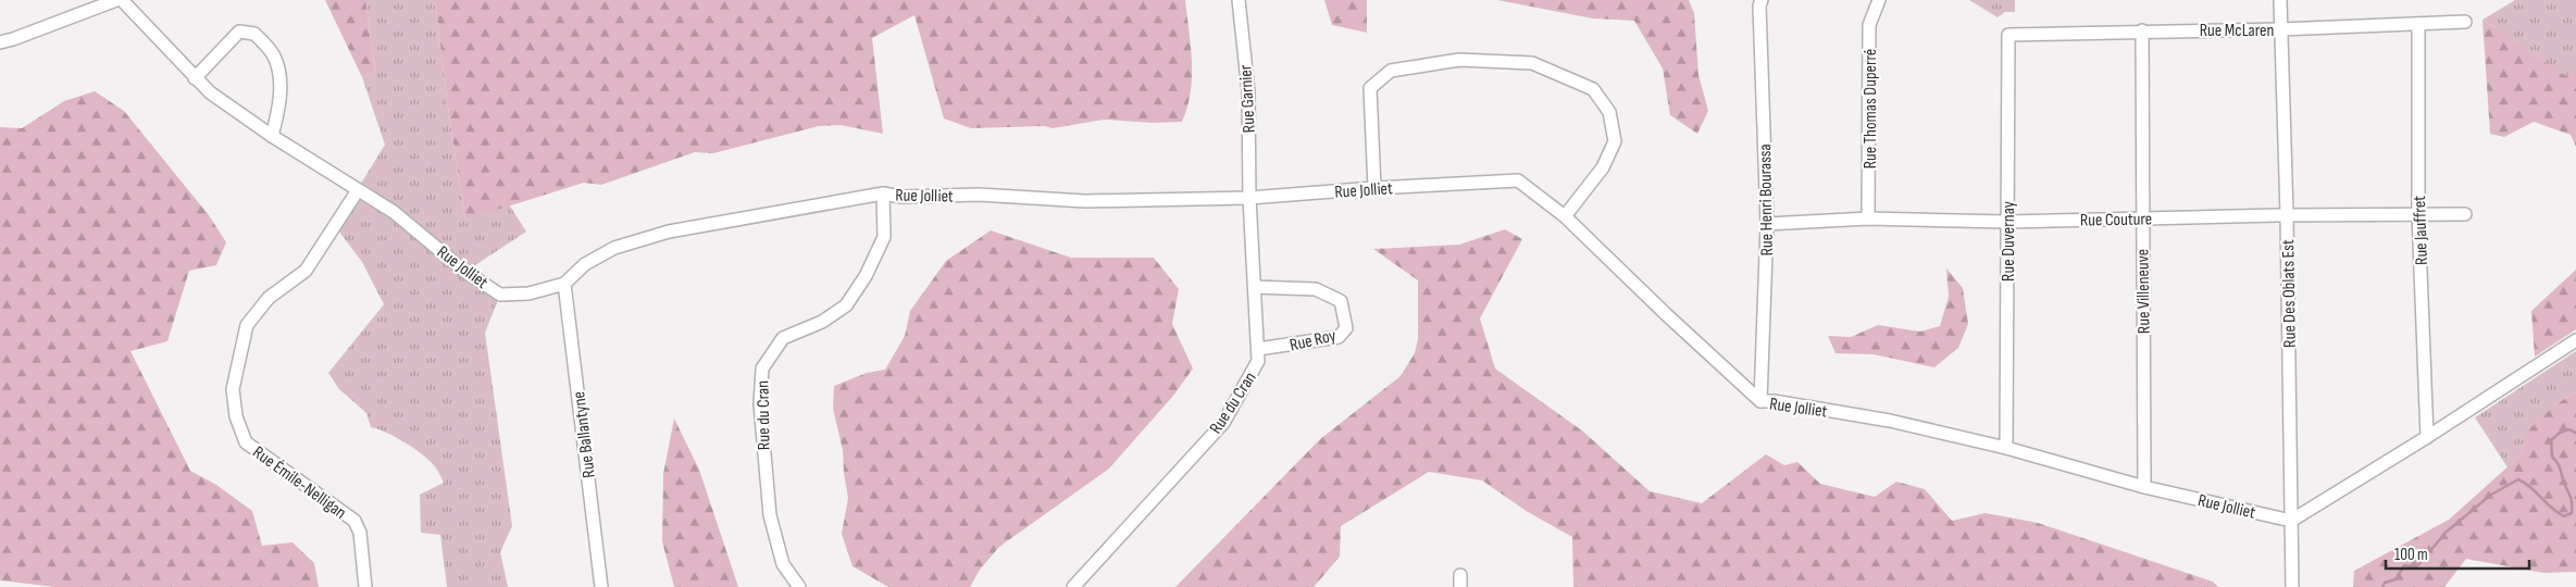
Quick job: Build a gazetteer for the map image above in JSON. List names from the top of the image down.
{
  "streets": {
    "street": [
      "Rue McLaren",
      "Rue Garnier",
      "Rue Thomas Duperré",
      "Rue Jolliet",
      "Rue Henri Bourassa",
      "Rue Couture",
      "Rue Jauffret",
      "Rue Duvernay",
      "Rue Villeneuve",
      "Rue Des Oblats Est",
      "Rue Roy",
      "Rue du Cran",
      "Rue Ballantyne",
      "Rue Émile-Nelligan"
    ]
  },
  "crossings": [
    ["Rue McLaren", "Rue Jauffret"],
    ["Rue McLaren", "Rue Duvernay"],
    ["Rue McLaren", "Rue Villeneuve"],
    ["Rue McLaren", "Rue Des Oblats Est"],
    ["Rue Garnier", "Rue Jolliet"],
    ["Rue Garnier", "Rue du Cran"],
    ["Rue Thomas Duperré", "Rue Couture"],
    ["Rue Jolliet", "Rue Henri Bourassa"],
    ["Rue Jolliet", "Rue Duvernay"],
    ["Rue Jolliet", "Rue Villeneuve"],
    ["Rue Jolliet", "Rue Des Oblats Est"],
    ["Rue Jolliet", "Rue du Cran"],
    ["Rue Jolliet", "Rue Ballantyne"],
    ["Rue Jolliet", "Rue Émile-Nelligan"],
    ["Rue Henri Bourassa", "Rue Couture"],
    ["Rue Couture", "Rue Jauffret"],
    ["Rue Couture", "Rue Duvernay"],
    ["Rue Couture", "Rue Villeneuve"],
    ["Rue Couture", "Rue Des Oblats Est"],
    ["Rue Roy", "Rue du Cran"]
  ],
  "scale_bar": "100 m"
}
